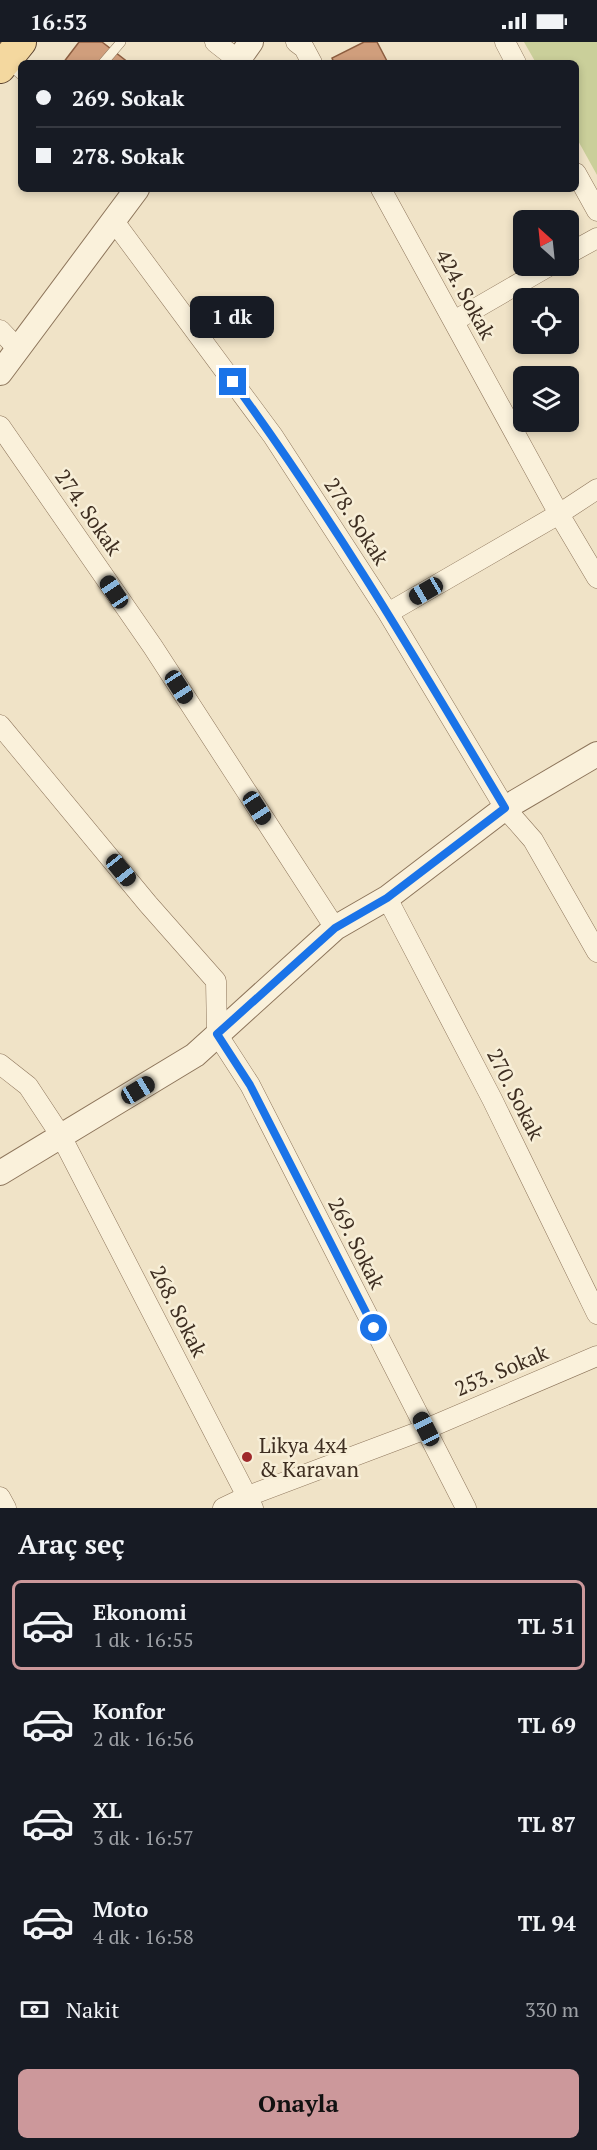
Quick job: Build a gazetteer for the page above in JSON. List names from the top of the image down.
{
  "streets": {
    "street": [
      "424. Sokak",
      "274. Sokak",
      "278. Sokak",
      "270. Sokak",
      "269. Sokak",
      "268. Sokak",
      "253. Sokak"
    ]
  },
  "crossings": [
    ["269. Sokak", "253. Sokak"],
    ["268. Sokak", "253. Sokak"]
  ],
  "places": ["Likya 4x4 & Karavan"],
  "north": "top left",
  "page": {
    "status": "16:53",
    "banner": ["269. Sokak", "278. Sokak"],
    "bubble": "1 dk",
    "heading": "Araç seç",
    "list": [
      {
        "name": "Ekonomi",
        "note": "1 dk · 16:55",
        "value": "TL 51"
      },
      {
        "name": "Konfor",
        "note": "2 dk · 16:56",
        "value": "TL 69"
      },
      {
        "name": "XL",
        "note": "3 dk · 16:57",
        "value": "TL 87"
      },
      {
        "name": "Moto",
        "note": "4 dk · 16:58",
        "value": "TL 94"
      }
    ],
    "pay": ["Nakit", "330 m"],
    "buttons": "Onayla"
  }
}
